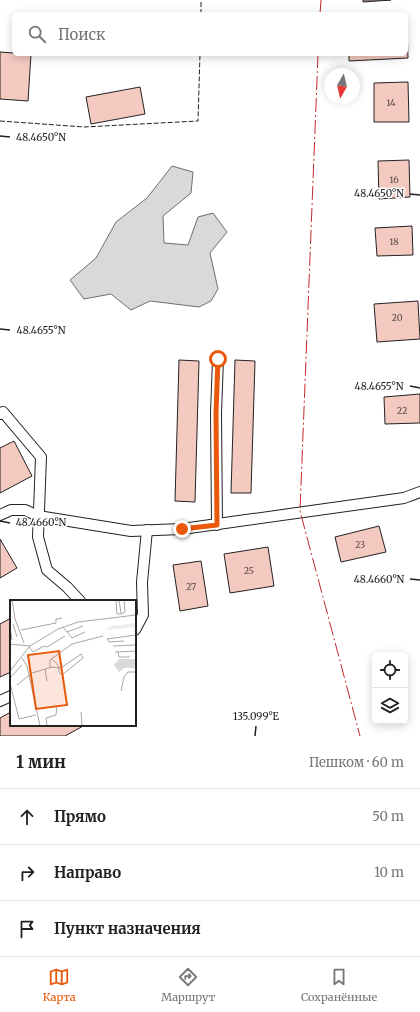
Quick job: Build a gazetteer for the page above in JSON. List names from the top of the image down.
{
  "house_numbers": [
    "14",
    "16",
    "18",
    "20",
    "22",
    "23",
    "25",
    "27"
  ],
  "north": "bottom",
  "page": {
    "search": "Поиск",
    "heading": ["1 мин", "Пешком · 60 m"],
    "list": [
      ["Прямо", "50 m"],
      ["Направо", "10 m"],
      "Пункт назначения"
    ],
    "nav": ["Карта", "Маршрут", "Сохранённые"]
  },
  "coordinates": [
    "48.4650°N",
    "48.4655°N",
    "48.4660°N",
    "135.099°E"
  ]
}
